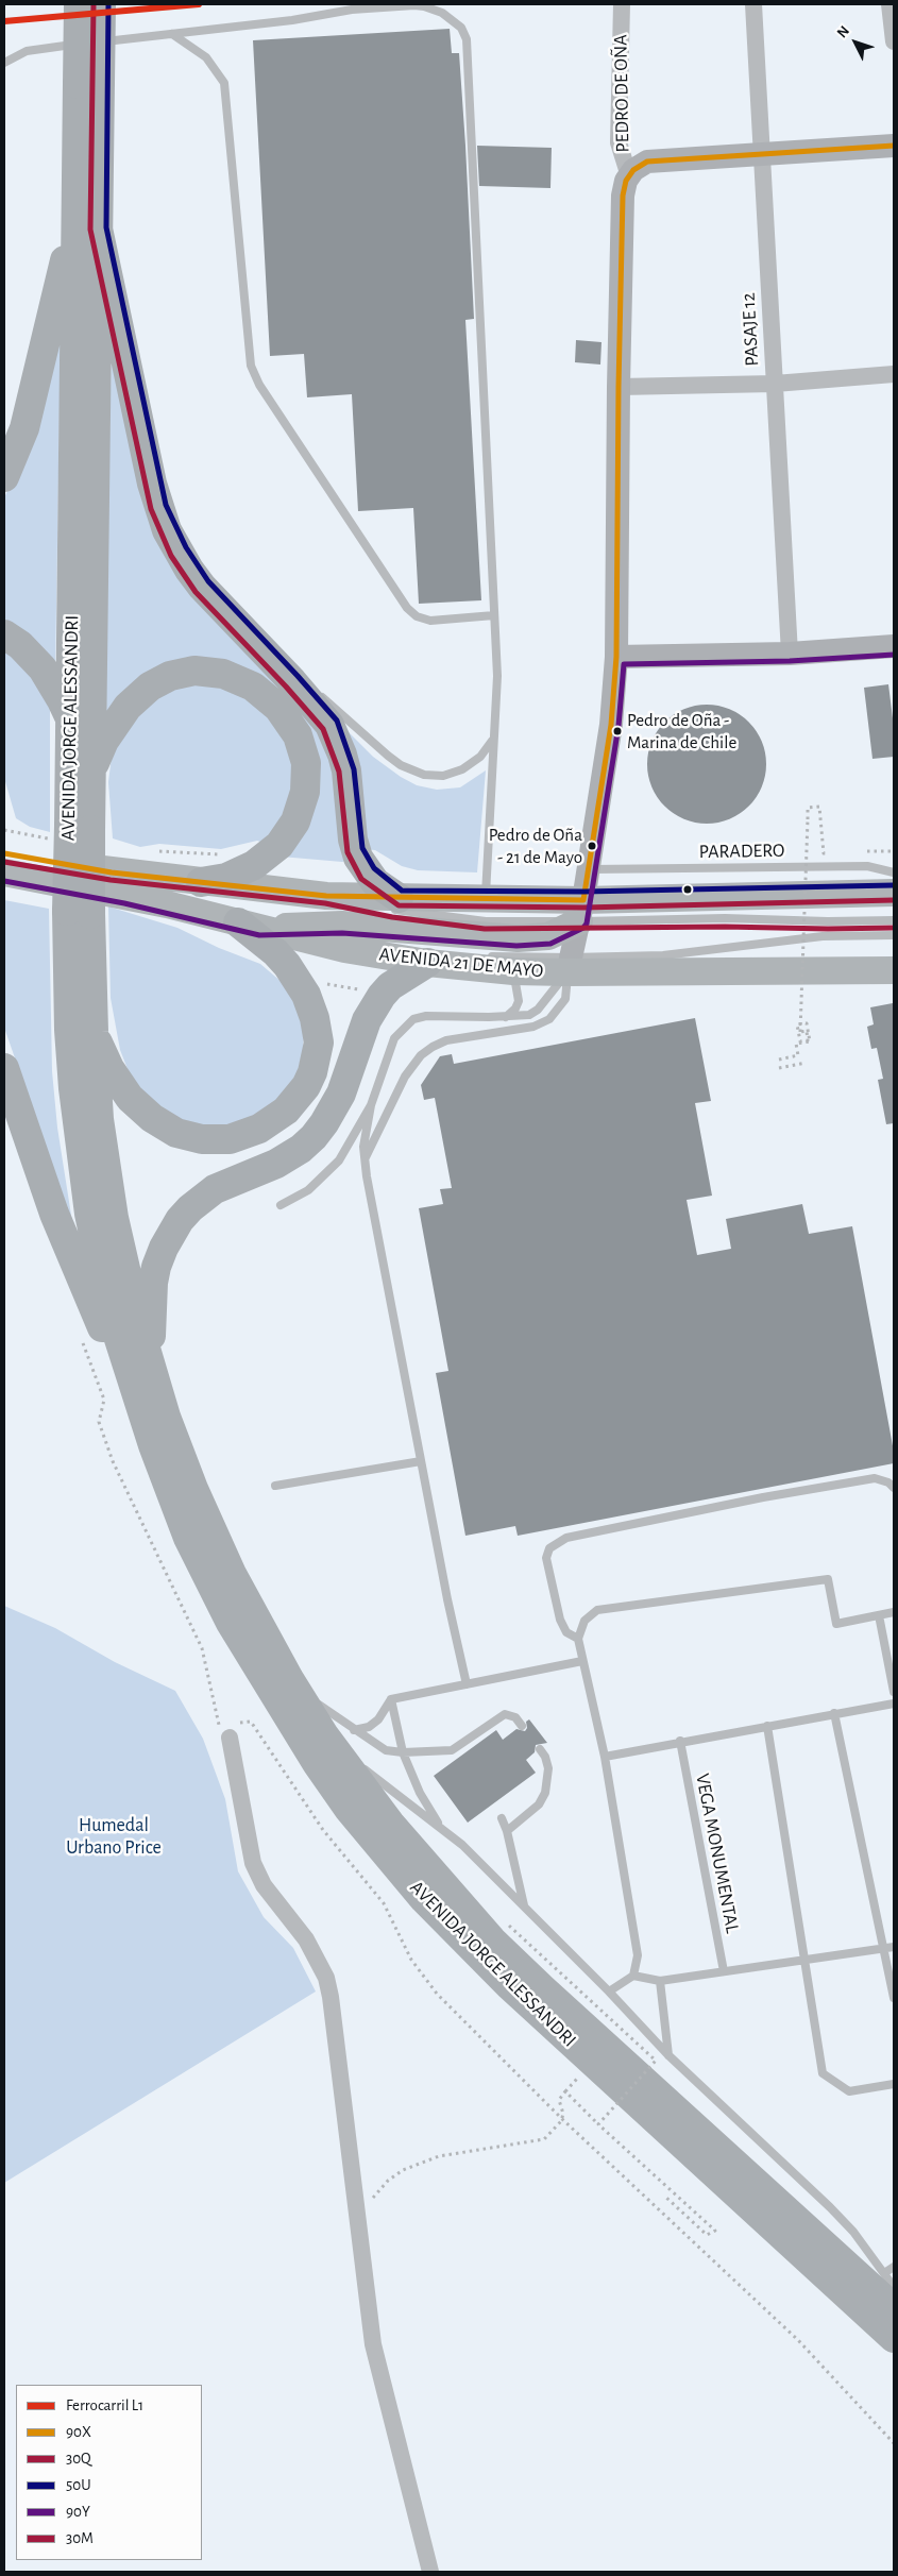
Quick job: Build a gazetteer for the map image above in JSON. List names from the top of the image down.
{
  "streets": {
    "highway": ["AVENIDA JORGE ALESSANDRI"],
    "main road": ["AVENIDA 21 DE MAYO"],
    "street": ["PEDRO DE OÑA", "PASAJE 12"],
    "lane": ["PARADERO", "VEGA MONUMENTAL"]
  },
  "crossings": [
    ["PEDRO DE OÑA", "PARADERO"],
    ["PEDRO DE OÑA", "AVENIDA 21 DE MAYO"]
  ],
  "parks": ["Humedal Urbano Price"],
  "places": ["Pedro de Oña - Marina de Chile", "Pedro de Oña - 21 de Mayo"],
  "lines": [
    "rail line L1",
    "transit line 30Q",
    "transit line 50U",
    "transit line 90X",
    "transit line 90Y",
    "transit line 30M"
  ],
  "legend": [
    "Ferrocarril L1",
    "90X",
    "30Q",
    "50U",
    "90Y",
    "30M"
  ],
  "north": "top left"
}
